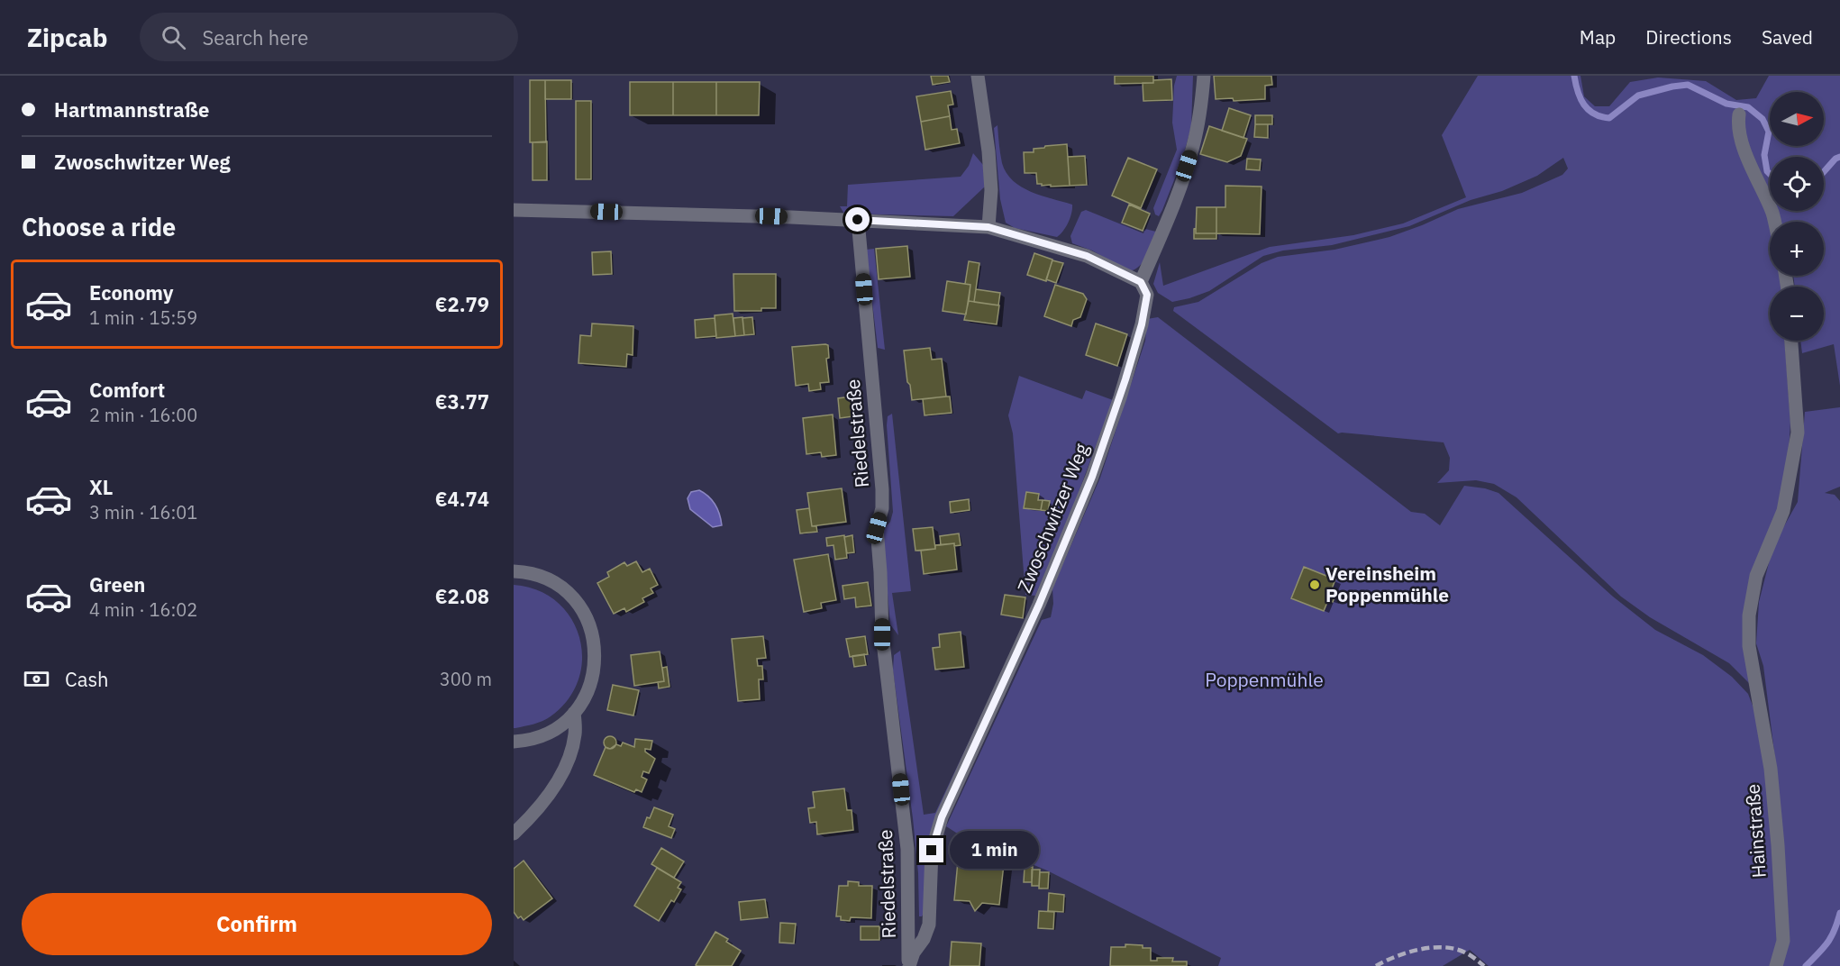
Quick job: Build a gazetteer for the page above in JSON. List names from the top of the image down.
{
  "streets": {
    "street": ["Riedelstraße", "Zwoschwitzer Weg", "Hainstraße"]
  },
  "crossings": [
    ["Riedelstraße", "Zwoschwitzer Weg"]
  ],
  "parks": ["Poppenmühle"],
  "places": ["Vereinsheim Poppenmühle"],
  "north": "right",
  "page": {
    "header": "Zipcab",
    "search": "Search here",
    "nav": ["Map", "Directions", "Saved"],
    "banner": ["Hartmannstraße", "Zwoschwitzer Weg"],
    "map_buttons": ["+", "−"],
    "heading": "Choose a ride",
    "list": [
      {
        "name": "Economy",
        "note": "1 min · 15:59",
        "value": "€2.79"
      },
      {
        "name": "Comfort",
        "note": "2 min · 16:00",
        "value": "€3.77"
      },
      {
        "name": "XL",
        "note": "3 min · 16:01",
        "value": "€4.74"
      },
      {
        "name": "Green",
        "note": "4 min · 16:02",
        "value": "€2.08"
      }
    ],
    "pay": ["Cash", "300 m"],
    "bubble": "1 min",
    "buttons": "Confirm"
  }
}
